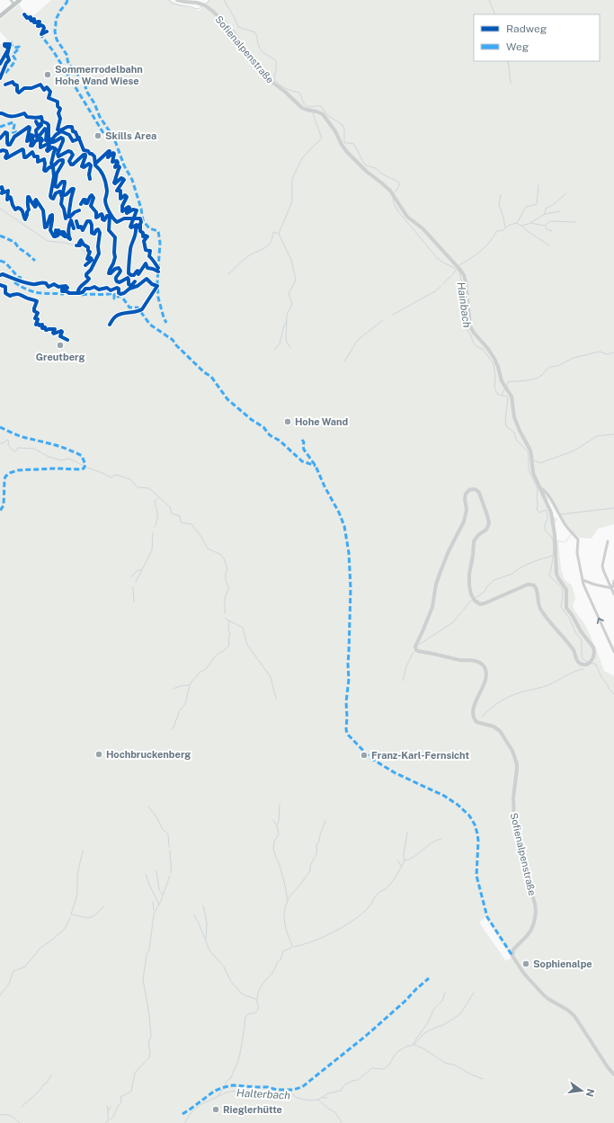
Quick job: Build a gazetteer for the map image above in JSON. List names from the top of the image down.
{
  "streets": {
    "street": ["Sofienalpenstraße"]
  },
  "water": ["Hainbach", "Halterbach"],
  "places": [
    "Sommerrodelbahn Hohe Wand Wiese",
    "Skills Area",
    "Greutberg",
    "Hohe Wand",
    "Hochbruckenberg",
    "Franz-Karl-Fernsicht",
    "Sophienalpe",
    "Rieglerhütte"
  ],
  "legend": ["Radweg", "Weg"],
  "north": "right"
}
